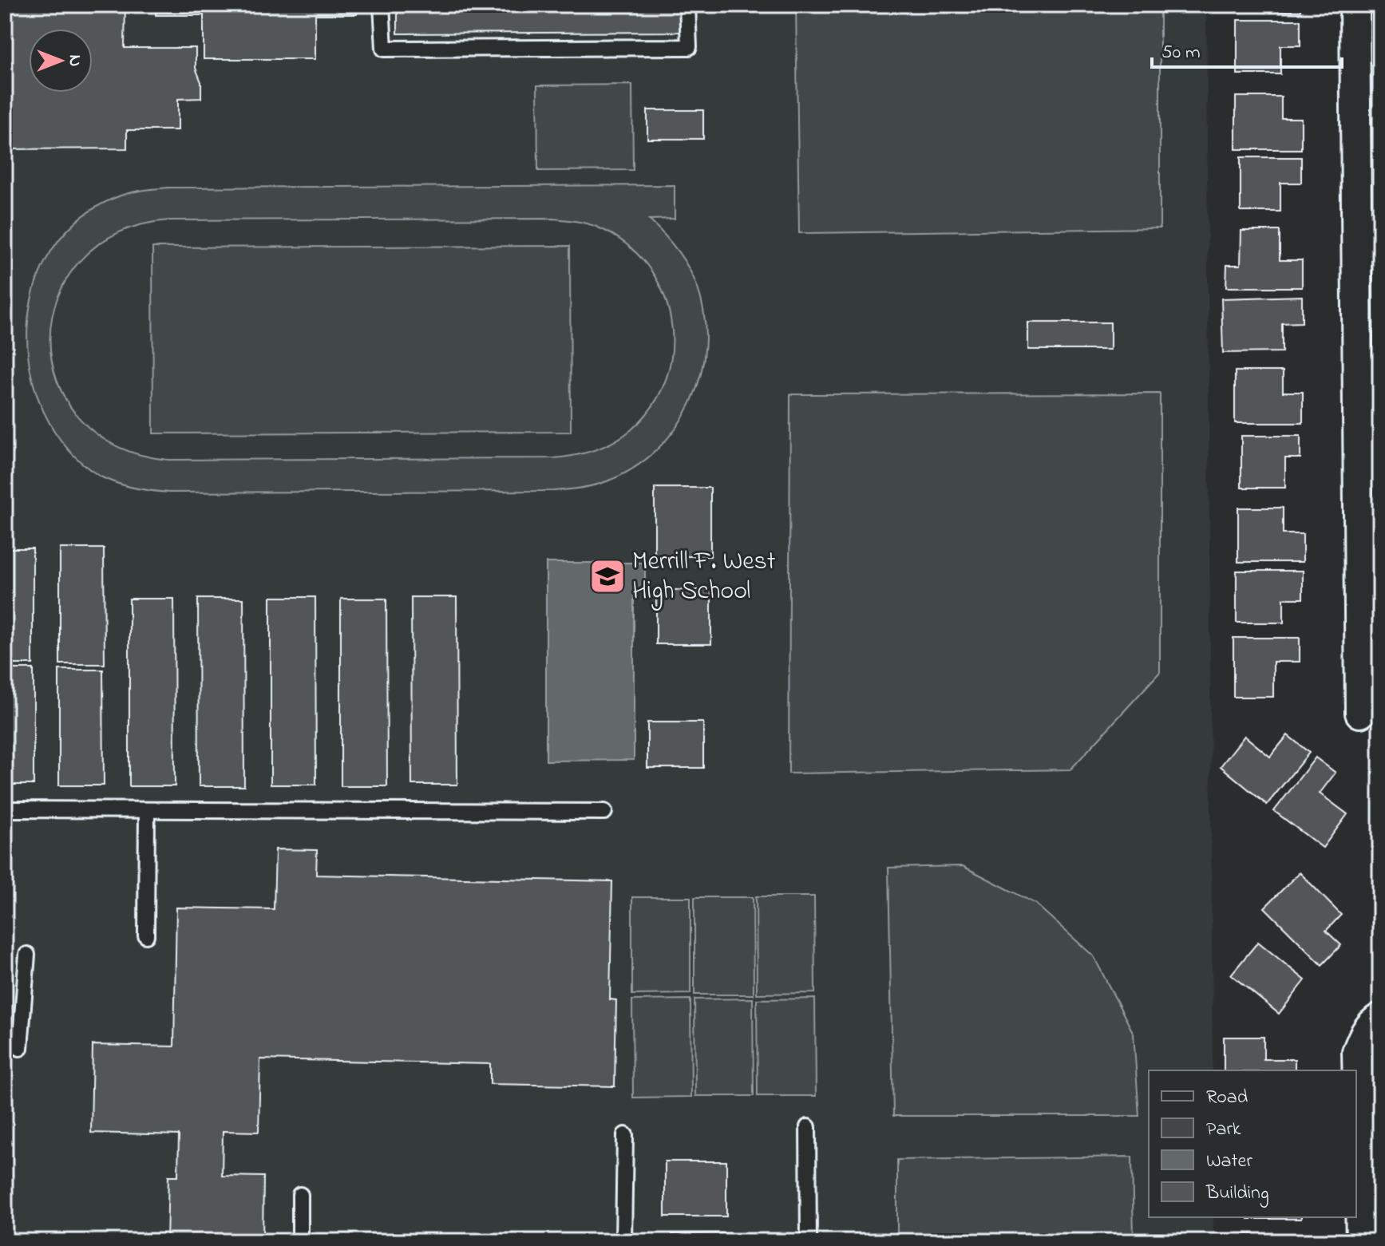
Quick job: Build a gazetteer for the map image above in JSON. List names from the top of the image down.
{
  "places": {
    "school or university": ["Merrill F. West High School"]
  },
  "legend": [
    "Road",
    "Park",
    "Water",
    "Building"
  ],
  "scale_bar": "50 m",
  "north": "right"
}
